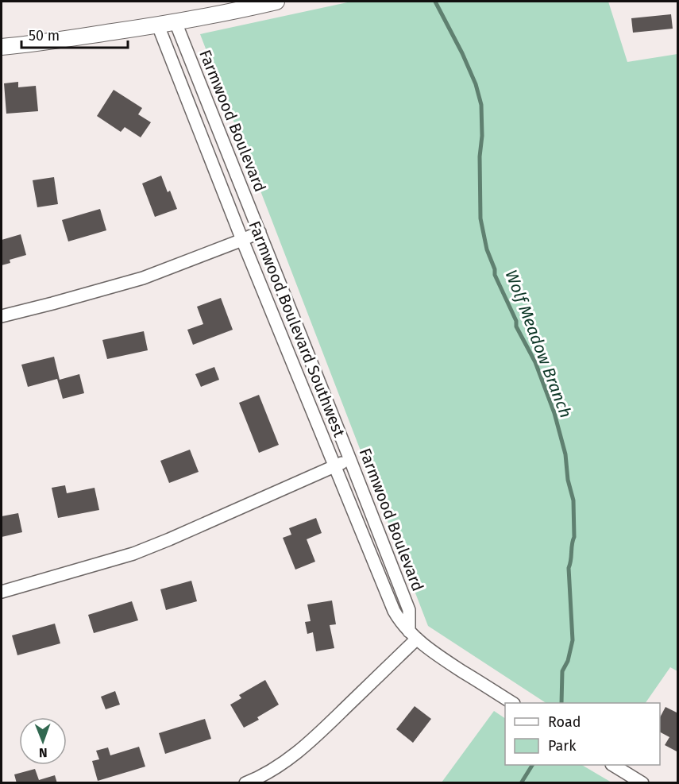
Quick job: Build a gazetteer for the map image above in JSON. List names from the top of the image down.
{
  "streets": {
    "street": ["Farmwood Boulevard", "Farmwood Boulevard Southwest"]
  },
  "crossings": [
    ["Farmwood Boulevard", "Farmwood Boulevard Southwest"]
  ],
  "water": ["Wolf Meadow Branch"],
  "legend": ["Road", "Park"],
  "scale_bar": "50 m",
  "north": "bottom"
}
